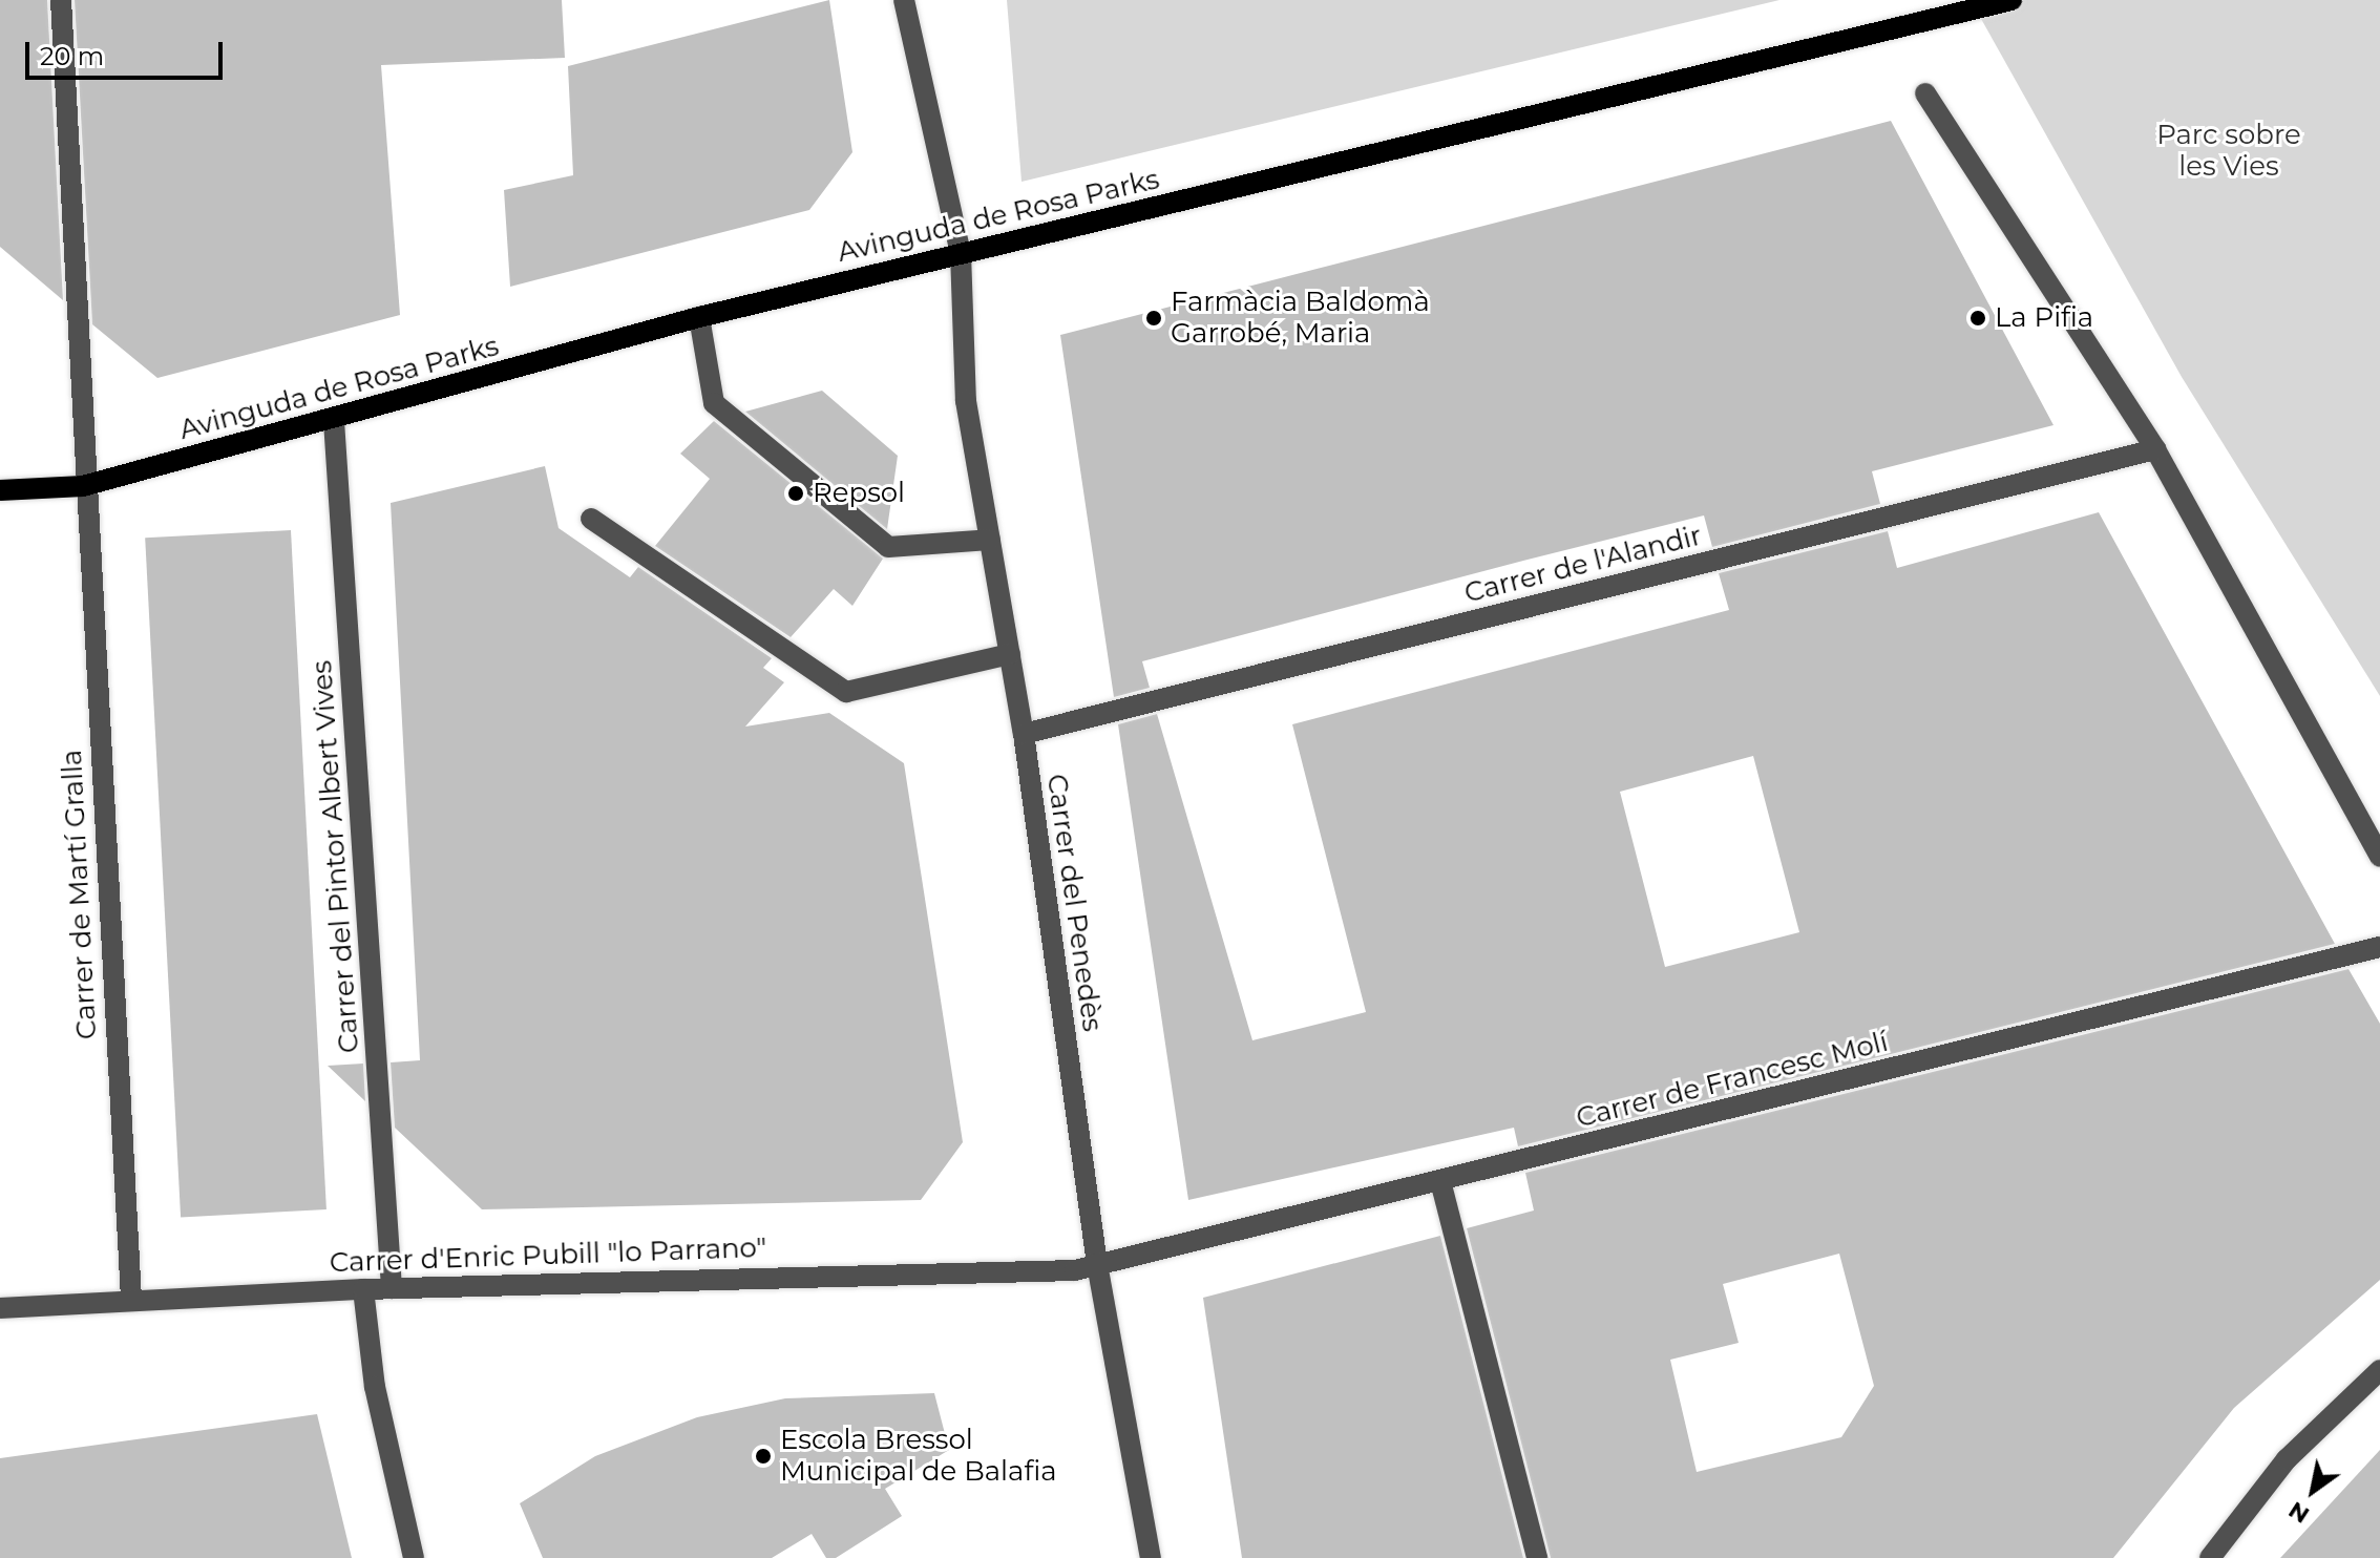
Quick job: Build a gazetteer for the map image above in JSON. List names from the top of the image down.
{
  "streets": {
    "main road": ["Avinguda de Rosa Parks"],
    "street": [
      "Carrer de l'Alandir",
      "Carrer del Pintor Albert Vives",
      "Carrer de Martí Gralla",
      "Carrer del Penedès",
      "Carrer de Francesc Molí",
      "Carrer d'Enric Pubill \"lo Parrano\""
    ]
  },
  "crossings": [
    ["Avinguda de Rosa Parks", "Carrer del Pintor Albert Vives"],
    ["Avinguda de Rosa Parks", "Carrer de Martí Gralla"],
    ["Avinguda de Rosa Parks", "Carrer del Penedès"],
    ["Carrer de l'Alandir", "Carrer del Penedès"],
    ["Carrer del Pintor Albert Vives", "Carrer d'Enric Pubill \"lo Parrano\""],
    ["Carrer de Martí Gralla", "Carrer d'Enric Pubill \"lo Parrano\""],
    ["Carrer del Penedès", "Carrer de Francesc Molí"],
    ["Carrer del Penedès", "Carrer d'Enric Pubill \"lo Parrano\""],
    ["Carrer de Francesc Molí", "Carrer d'Enric Pubill \"lo Parrano\""]
  ],
  "parks": ["Parc sobre les Vies"],
  "places": [
    "Farmàcia Baldomà Garrobé, Maria",
    "La Pifia",
    "Repsol",
    "Escola Bressol Municipal de Balafia"
  ],
  "scale_bar": "20 m",
  "north": "bottom left"
}
